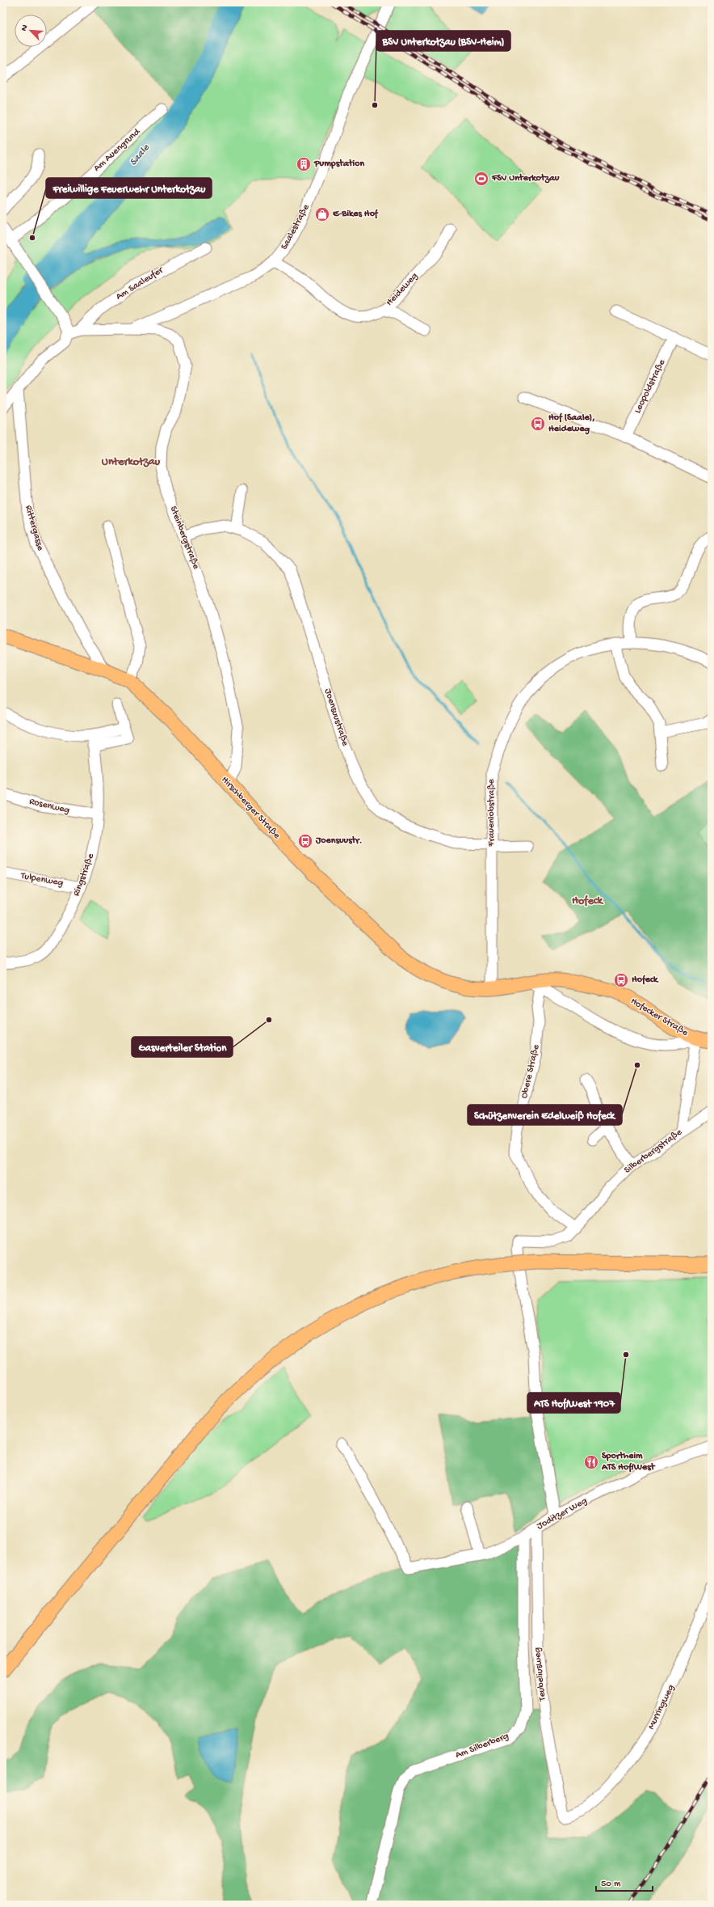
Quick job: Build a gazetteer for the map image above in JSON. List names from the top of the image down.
{
  "streets": {
    "main road": ["Hirschberger Straße", "Hofecker Straße"],
    "street": [
      "Am Auengrund",
      "Saalestraße",
      "Am Saaleufer",
      "Heideweg",
      "Leopoldstraße",
      "Rittergasse",
      "Steinbergstraße",
      "Joensuustraße",
      "Rosenweg",
      "Frauenlobstraße",
      "Ringstraße",
      "Tulpenweg",
      "Obere Straße",
      "Silberbergstraße",
      "Joditzer Weg",
      "Teubeliusweg",
      "Murringweg",
      "Am Silberberg"
    ]
  },
  "crossings": [
    ["Saalestraße", "Am Saaleufer"],
    ["Saalestraße", "Heideweg"],
    ["Saalestraße", "Steinbergstraße"],
    ["Rittergasse", "Hirschberger Straße"],
    ["Steinbergstraße", "Joensuustraße"],
    ["Steinbergstraße", "Hirschberger Straße"],
    ["Joensuustraße", "Frauenlobstraße"],
    ["Rosenweg", "Ringstraße"],
    ["Hirschberger Straße", "Frauenlobstraße"],
    ["Hirschberger Straße", "Hofecker Straße"],
    ["Frauenlobstraße", "Hofecker Straße"],
    ["Ringstraße", "Tulpenweg"],
    ["Obere Straße", "Silberbergstraße"],
    ["Silberbergstraße", "Joditzer Weg"],
    ["Joditzer Weg", "Teubeliusweg"],
    ["Joditzer Weg", "Am Silberberg"],
    ["Teubeliusweg", "Murringweg"]
  ],
  "districts": ["Unterkotzau", "Hofeck"],
  "water": ["Saale"],
  "places": {
    "other": [
      "BSV Unterkotzau (BSV-Heim)",
      "Freiwillige Feuerwehr Unterkotzau",
      "Gasverteiler Station",
      "Schützenverein Edelweiß Hofeck",
      "ATS Hof/West 1907"
    ],
    "building": ["Pumpstation"],
    "sports": ["FSV Unterkotzau"],
    "shop": ["E-Bikes Hof"],
    "bus stop": ["Hof (Saale), Heideweg", "Joensuustr.", "Hofeck"],
    "restaurant": ["Sportheim ATS Hof/West"]
  },
  "scale_bar": "50 m",
  "north": "top left"
}
